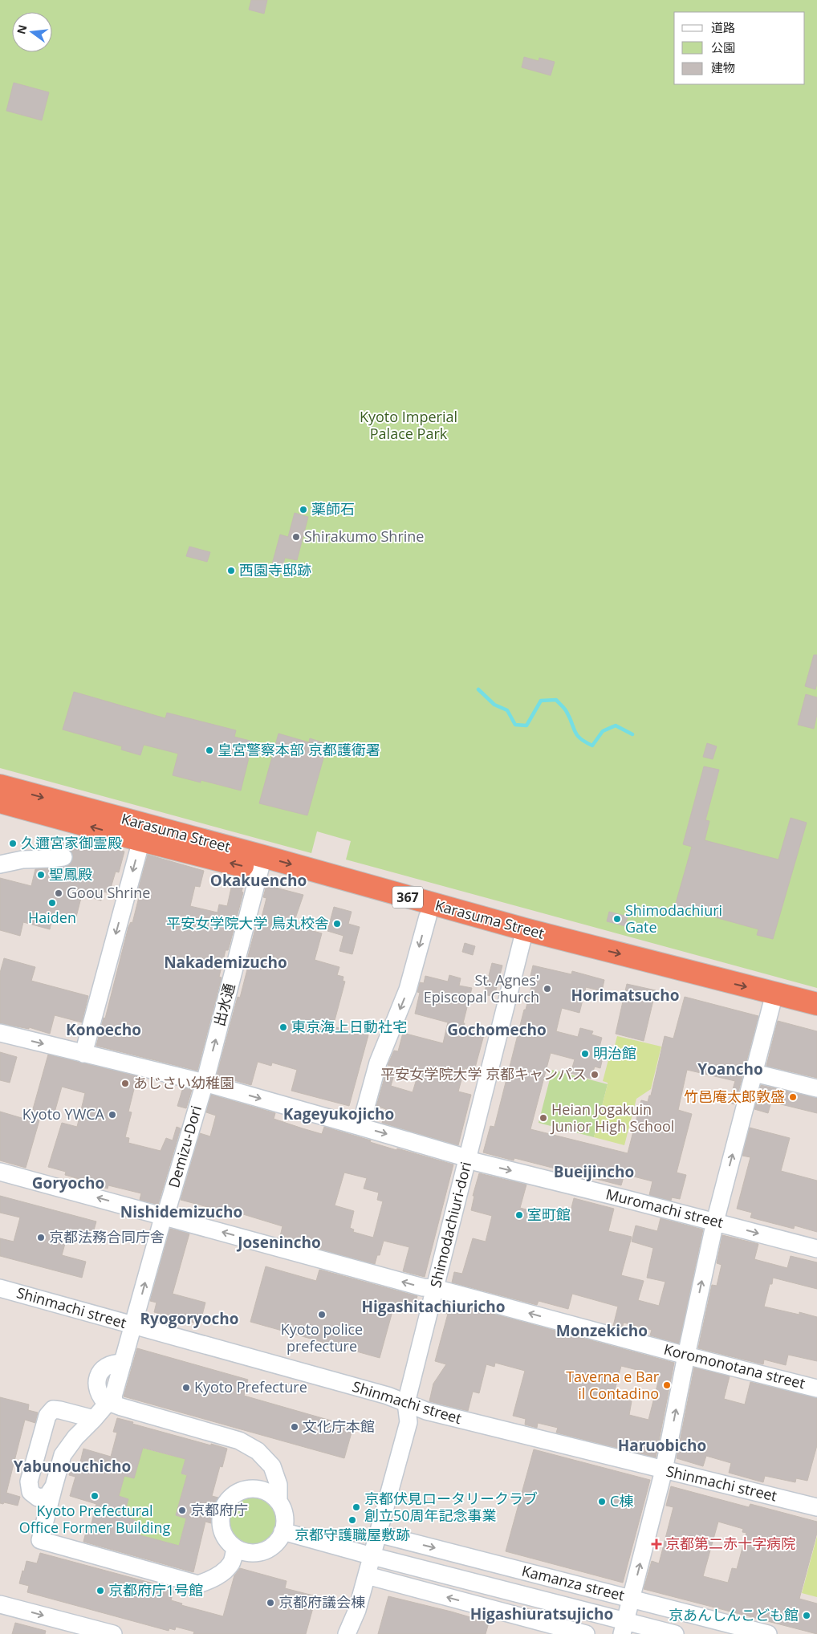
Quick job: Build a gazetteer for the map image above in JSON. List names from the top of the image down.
{
  "streets": {
    "highway": ["Karasuma Street", "367"],
    "street": [
      "出水通",
      "Demizu-Dori",
      "Muromachi street",
      "Shimodachiuri-dori",
      "Shinmachi street",
      "Koromonotana street",
      "Kamanza street"
    ]
  },
  "crossings": [
    ["Karasuma Street", "出水通"],
    ["Karasuma Street", "Shimodachiuri-dori"],
    ["出水通", "Demizu-Dori"],
    ["出水通", "Muromachi street"],
    ["Demizu-Dori", "Muromachi street"],
    ["Demizu-Dori", "Shinmachi street"],
    ["Demizu-Dori", "Koromonotana street"],
    ["Muromachi street", "Shimodachiuri-dori"],
    ["Shimodachiuri-dori", "Shinmachi street"],
    ["Shimodachiuri-dori", "Koromonotana street"],
    ["Shimodachiuri-dori", "Kamanza street"]
  ],
  "one_way": ["Muromachi street", "Koromonotana street"],
  "districts": [
    "Okakuencho",
    "Nakademizucho",
    "Horimatsucho",
    "Konoecho",
    "Gochomecho",
    "Yoancho",
    "Kageyukojicho",
    "Bueijincho",
    "Goryocho",
    "Nishidemizucho",
    "Josenincho",
    "Higashitachiuricho",
    "Ryogoryocho",
    "Monzekicho",
    "Haruobicho",
    "Yabunouchicho",
    "Higashiuratsujicho"
  ],
  "parks": ["Kyoto Imperial Palace Park"],
  "places": {
    "other": [
      "薬師石",
      "Shirakumo Shrine",
      "西園寺邸跡",
      "皇宮警察本部 京都護衛署",
      "久邇宮家御霊殿",
      "聖鳳殿",
      "Goou Shrine",
      "Haiden",
      "Shimodachiuri Gate",
      "平安女学院大学 鳥丸校舎",
      "St. Agnes' Episcopal Church",
      "東京海上日動社宅",
      "明治館",
      "平安女学院大学 京都キャンパス",
      "あじさい幼稚園",
      "竹邑庵太郎敦盛",
      "Kyoto YWCA",
      "Heian Jogakuin Junior High School",
      "室町館",
      "京都法務合同庁舎",
      "Kyoto police prefecture",
      "Taverna e Bar il Contadino",
      "Kyoto Prefecture",
      "文化庁本館",
      "Kyoto Prefectural Office Former Building",
      "C棟",
      "京都伏見ロータリークラブ 創立50周年記念事業",
      "京都府庁",
      "京都守護職屋敷跡",
      "京都府庁1号館",
      "京都府議会棟",
      "京あんしんこども館"
    ],
    "health": ["京都第二赤十字病院"]
  },
  "legend": ["道路", "公園", "建物"],
  "north": "left"
}
